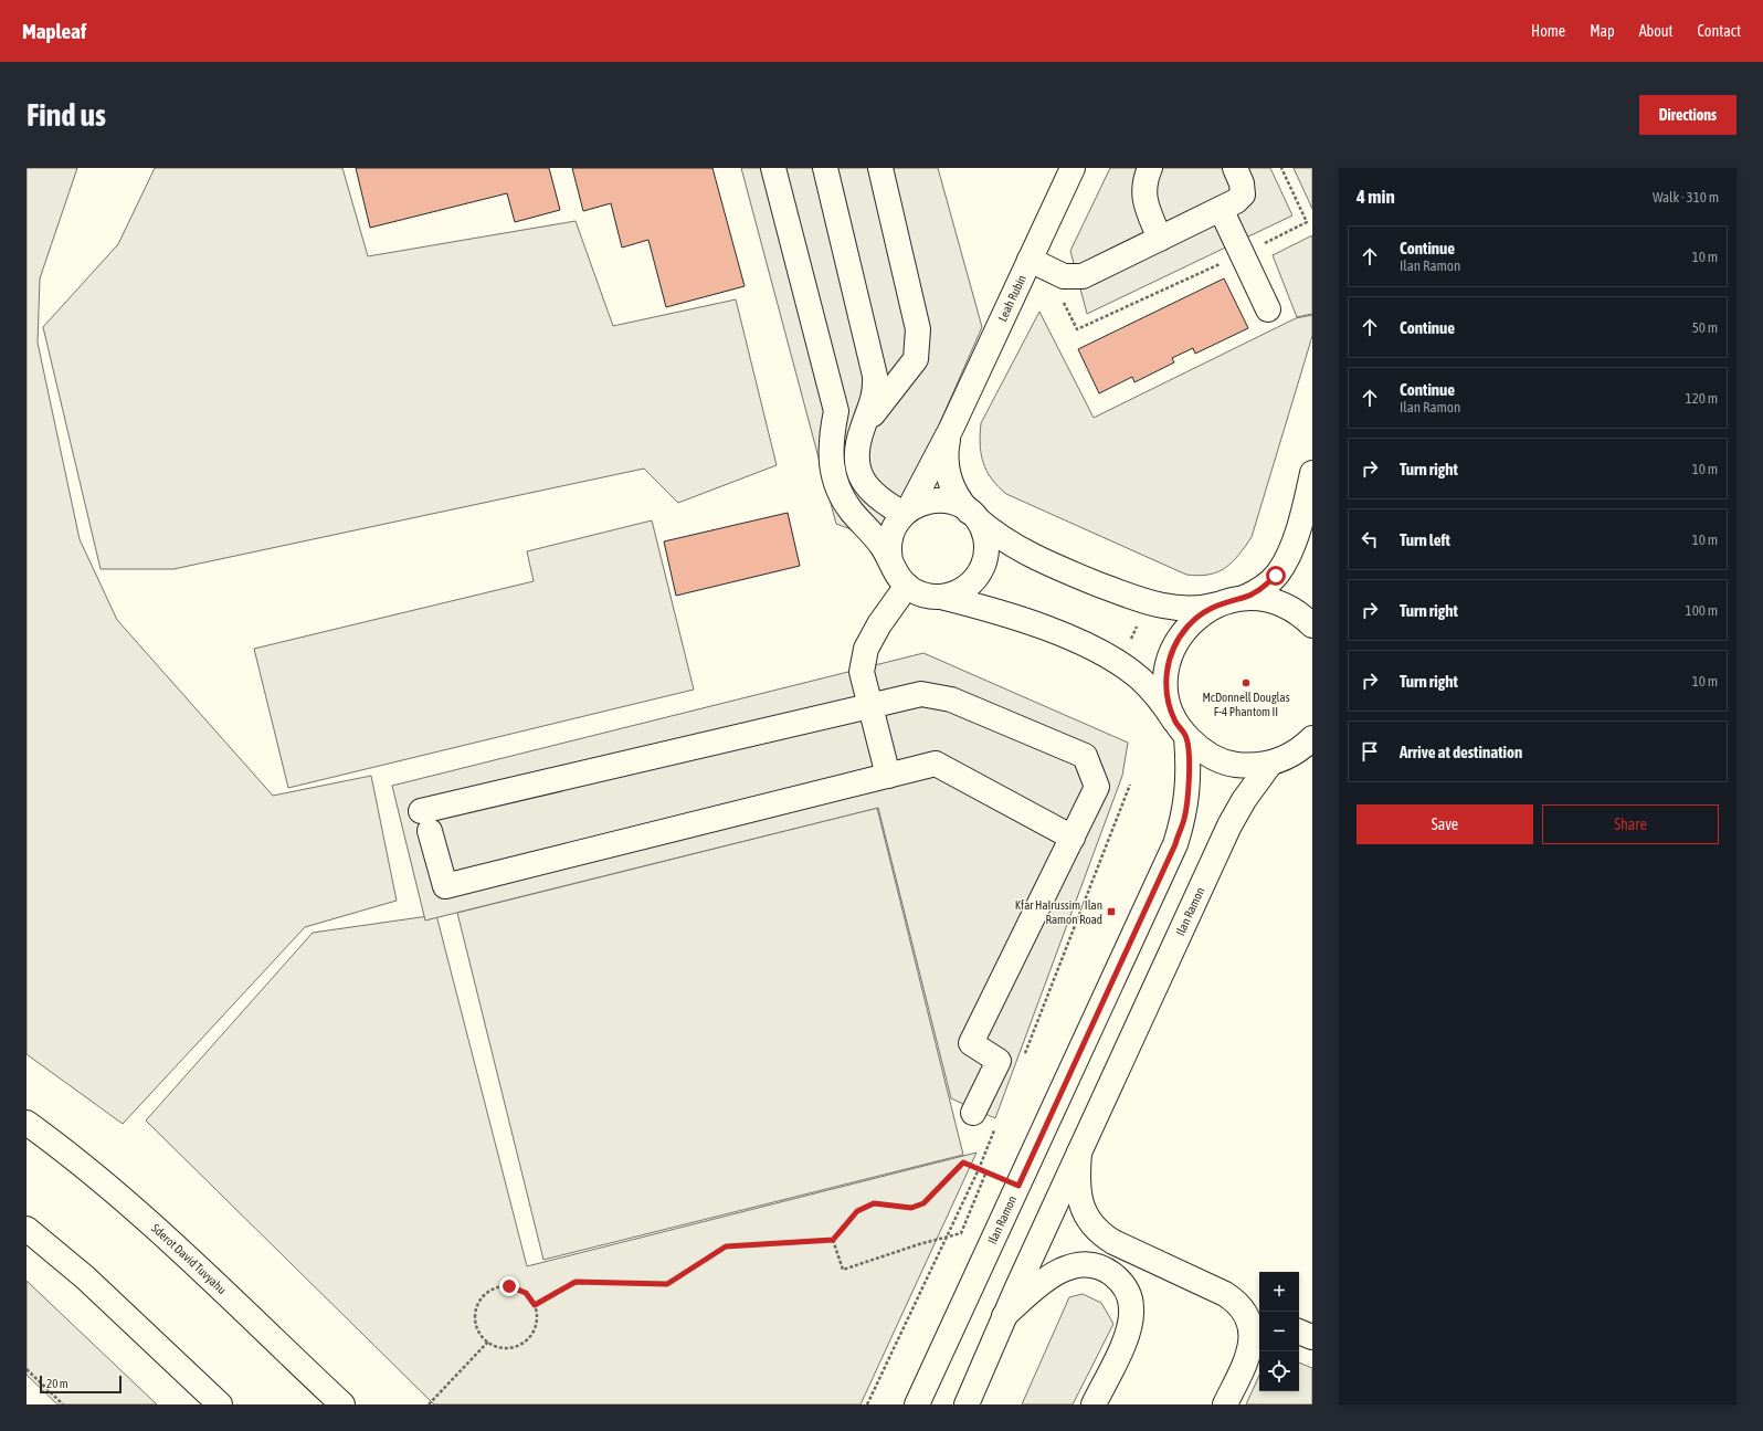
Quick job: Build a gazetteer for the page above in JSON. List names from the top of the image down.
{
  "streets": {
    "main road": ["Leah Rubin", "Ilan Ramon", "Sderot David Tuvyahu"]
  },
  "places": {
    "other": ["McDonnell Douglas F-4 Phantom II"],
    "transit": ["Kfar HaIrussim/Ilan Ramon Road"]
  },
  "scale_bar": "20 m",
  "page": {
    "header": "Mapleaf",
    "nav": [
      "Home",
      "Map",
      "About",
      "Contact"
    ],
    "buttons": [
      "Directions",
      ["Save", "Share"]
    ],
    "title": "Find us",
    "heading": ["4 min", "Walk · 310 m"],
    "list": [
      ["Continue", "Ilan Ramon", "10 m"],
      ["Continue", "50 m"],
      ["Continue", "Ilan Ramon", "120 m"],
      ["Turn right", "10 m"],
      ["Turn left", "10 m"],
      ["Turn right", "100 m"],
      ["Turn right", "10 m"],
      "Arrive at destination"
    ],
    "map_buttons": ["+", "−"],
    "scale": "20 m"
  }
}
